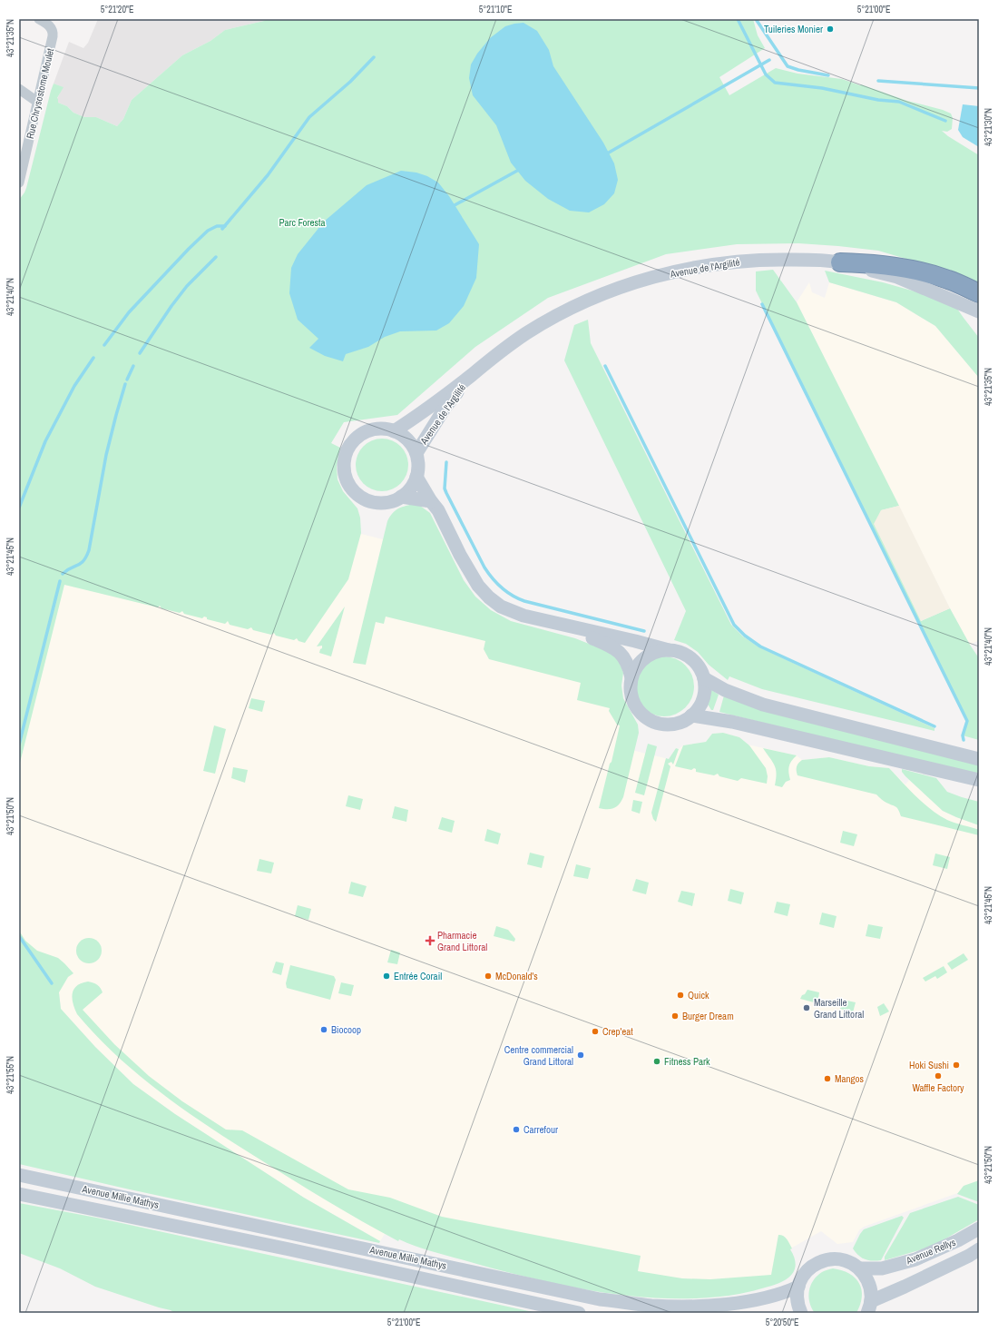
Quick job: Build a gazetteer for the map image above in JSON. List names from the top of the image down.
{
  "streets": {
    "street": [
      "Rue Chrysostome Moulet",
      "Avenue de l'Argilité",
      "Avenue Millie Mathys",
      "Avenue Rellys"
    ]
  },
  "parks": ["Parc Foresta"],
  "places": {
    "other": [
      "Tuileries Monier",
      "Entrée Corail",
      "McDonald's",
      "Quick",
      "Marseille Grand Littoral",
      "Burger Dream",
      "Biocoop",
      "Crep'eat",
      "Centre commercial Grand Littoral",
      "Fitness Park",
      "Hoki Sushi",
      "Waffle Factory",
      "Mangos",
      "Carrefour"
    ],
    "health": ["Pharmacie Grand Littoral"]
  },
  "coordinates": [
    "5°21'20\"E",
    "5°21'10\"E",
    "5°21'00\"E",
    "43°21'35\"N",
    "43°21'30\"N",
    "43°21'40\"N",
    "43°21'45\"N",
    "43°21'50\"N",
    "43°21'55\"N",
    "5°20'50\"E"
  ]
}
